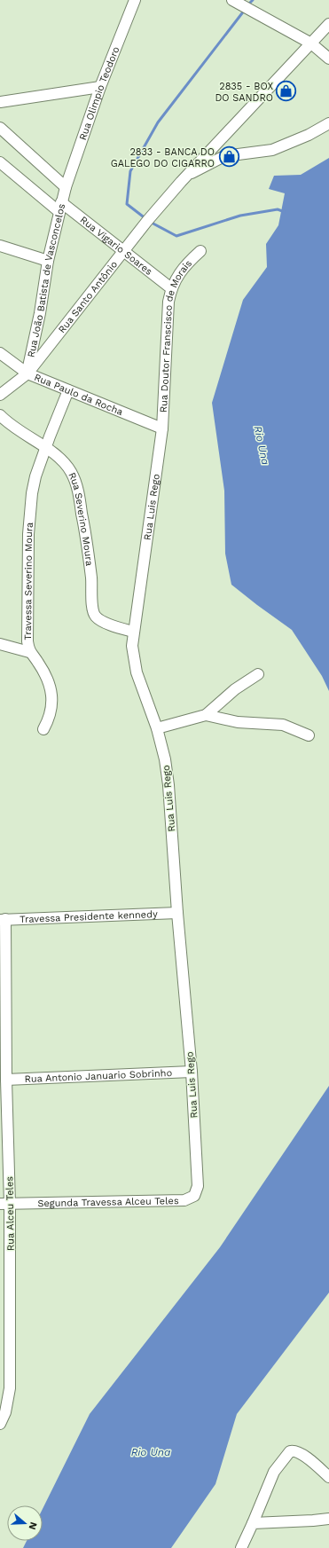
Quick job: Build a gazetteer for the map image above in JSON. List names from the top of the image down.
{
  "streets": {
    "street": [
      "Rua Olimpio Teodoro",
      "Rua Vigario Soares",
      "Rua João Batista de Vasconcelos",
      "Rua Santo Antônio",
      "Rua Doutor Franscisco de Morais",
      "Rua Paulo da Rocha",
      "Rua Luis Rego",
      "Rua Severino Moura",
      "Travessa Severino Moura",
      "Travessa Presidente kennedy",
      "Rua Antonio Januario Sobrinho",
      "Segunda Travessa Alceu Teles",
      "Rua Alceu Teles"
    ]
  },
  "crossings": [
    ["Rua Olimpio Teodoro", "Rua João Batista de Vasconcelos"],
    ["Rua Vigario Soares", "Rua João Batista de Vasconcelos"],
    ["Rua Vigario Soares", "Rua Santo Antônio"],
    ["Rua Vigario Soares", "Rua Doutor Franscisco de Morais"],
    ["Rua João Batista de Vasconcelos", "Rua Santo Antônio"],
    ["Rua João Batista de Vasconcelos", "Rua Paulo da Rocha"],
    ["Rua Santo Antônio", "Rua Paulo da Rocha"],
    ["Rua Doutor Franscisco de Morais", "Rua Paulo da Rocha"],
    ["Rua Doutor Franscisco de Morais", "Rua Luis Rego"],
    ["Rua Paulo da Rocha", "Rua Luis Rego"],
    ["Rua Paulo da Rocha", "Travessa Severino Moura"],
    ["Rua Luis Rego", "Rua Severino Moura"],
    ["Rua Luis Rego", "Travessa Presidente kennedy"],
    ["Rua Luis Rego", "Rua Antonio Januario Sobrinho"],
    ["Rua Luis Rego", "Segunda Travessa Alceu Teles"],
    ["Rua Severino Moura", "Travessa Severino Moura"],
    ["Travessa Presidente kennedy", "Rua Alceu Teles"],
    ["Rua Antonio Januario Sobrinho", "Rua Alceu Teles"],
    ["Segunda Travessa Alceu Teles", "Rua Alceu Teles"]
  ],
  "water": ["Rio Una"],
  "places": {
    "shop": ["2835 - BOX DO SANDRO", "2833 - BANCA DO GALEGO DO CIGARRO"]
  },
  "north": "right"
}
